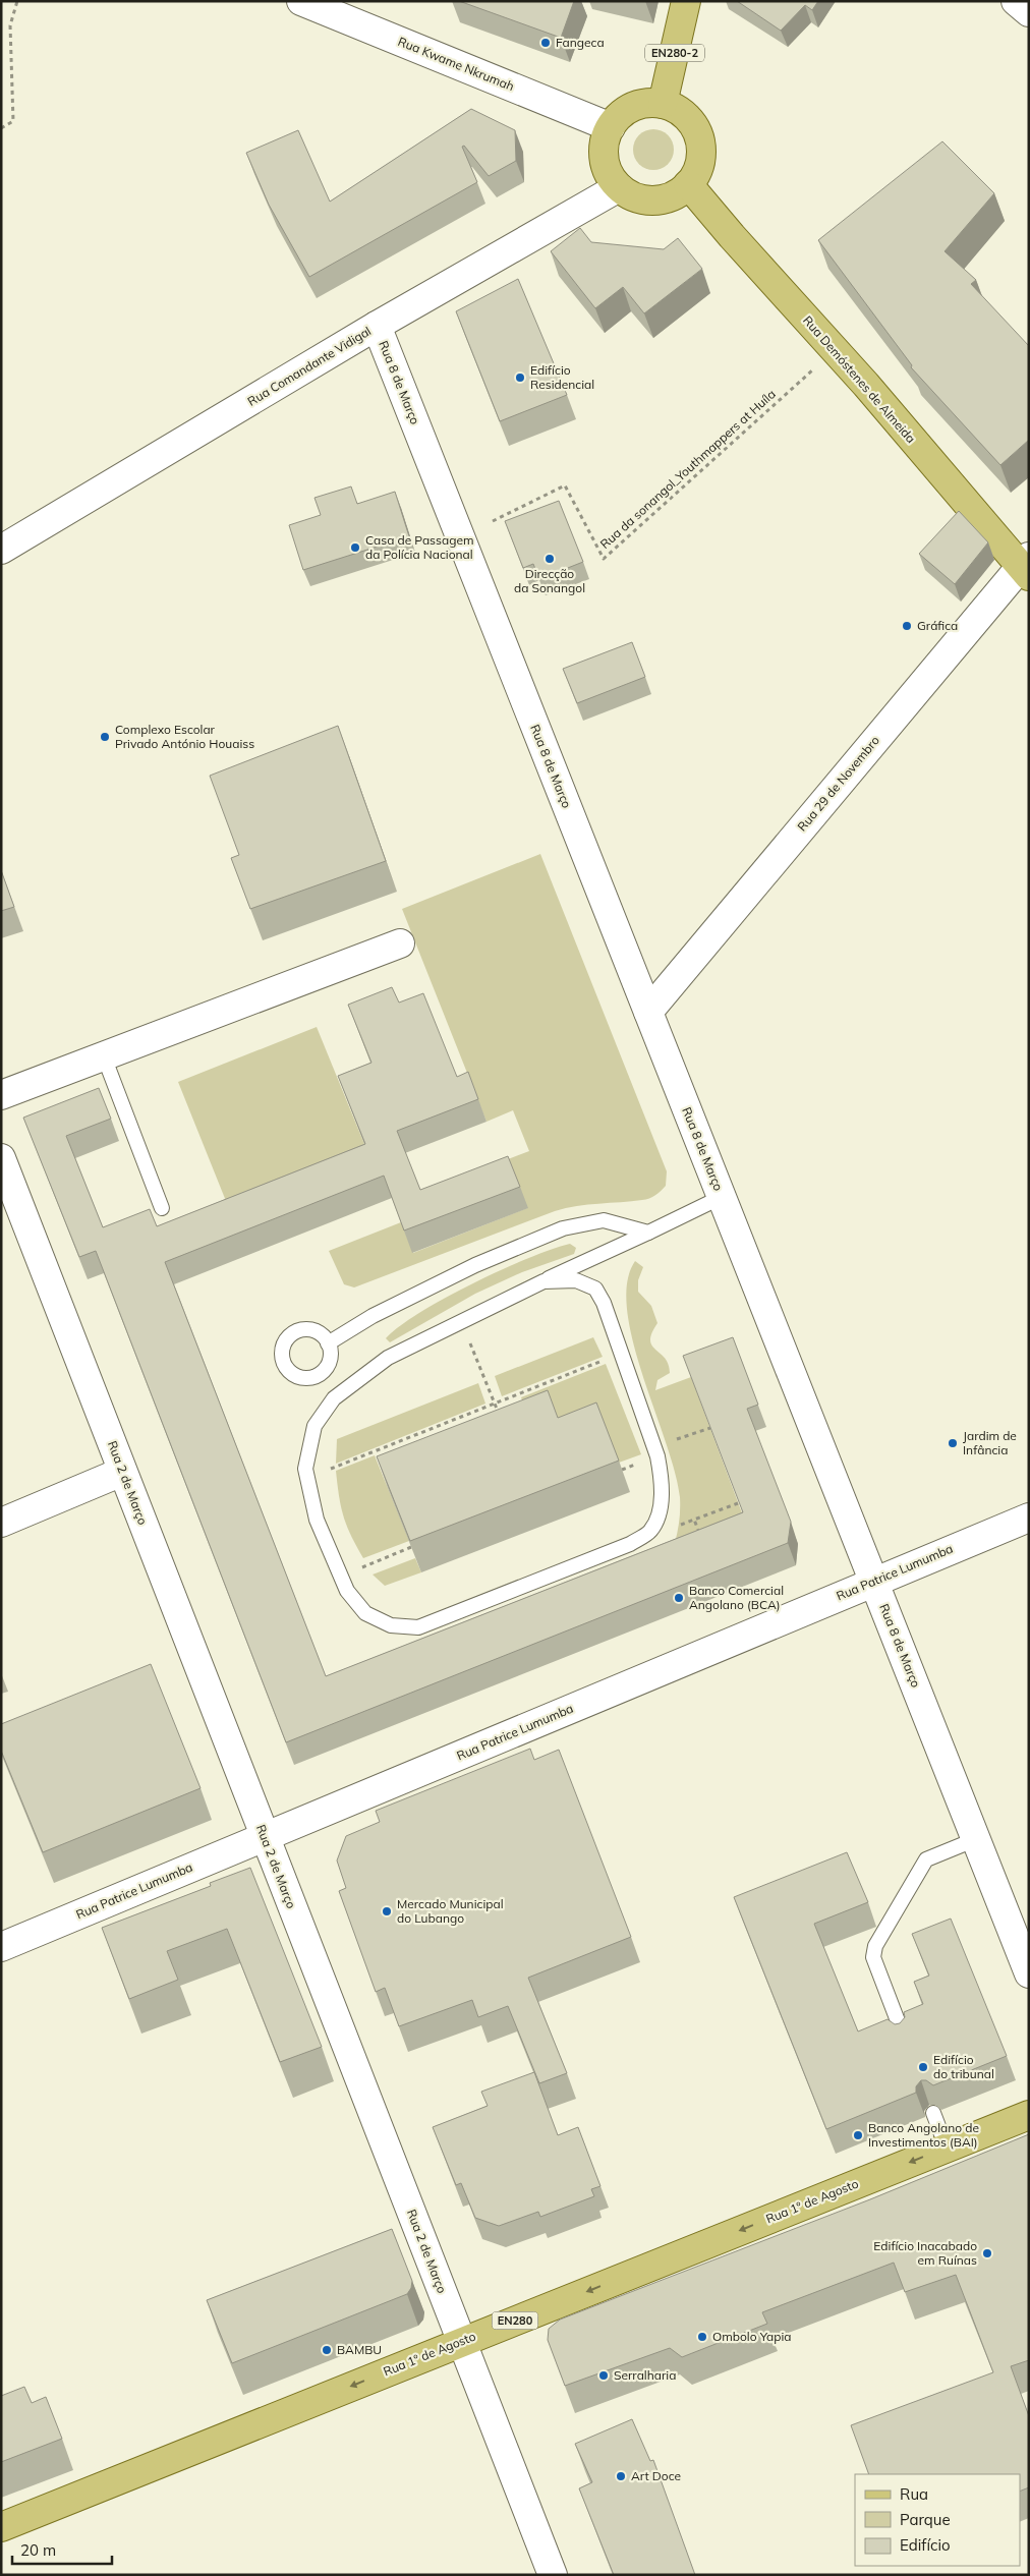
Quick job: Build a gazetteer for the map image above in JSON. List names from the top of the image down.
{
  "streets": {
    "main road": [
      "EN280-2",
      "Rua Demóstenes de Almeida",
      "Rua 1º de Agosto",
      "EN280"
    ],
    "street": [
      "Rua Kwame Nkrumah",
      "Rua Comandante Vidigal",
      "Rua 8 de Março",
      "Rua 29 de Novembro",
      "Rua 2 de Março",
      "Rua Patrice Lumumba"
    ],
    "path": ["Rua da sonangol_Youthmappers at Huíla"]
  },
  "crossings": [
    ["EN280-2", "Rua Kwame Nkrumah"],
    ["EN280-2", "Rua Comandante Vidigal"],
    ["EN280-2", "Rua Demóstenes de Almeida"],
    ["Rua Kwame Nkrumah", "Rua Comandante Vidigal"],
    ["Rua Kwame Nkrumah", "Rua Demóstenes de Almeida"],
    ["Rua Comandante Vidigal", "Rua Demóstenes de Almeida"],
    ["Rua Comandante Vidigal", "Rua 8 de Março"],
    ["Rua Demóstenes de Almeida", "Rua 29 de Novembro"],
    ["Rua 8 de Março", "Rua 29 de Novembro"],
    ["Rua 8 de Março", "Rua Patrice Lumumba"],
    ["Rua 2 de Março", "Rua Patrice Lumumba"],
    ["Rua 2 de Março", "Rua 1º de Agosto"]
  ],
  "one_way": ["Rua 1º de Agosto"],
  "places": [
    "Fangeca",
    "Edifício Residencial",
    "Casa de Passagem da Polícia Nacional",
    "Direcção da Sonangol",
    "Gráfica",
    "Complexo Escolar Privado António Houaiss",
    "Jardim de Infância",
    "Banco Comercial Angolano (BCA)",
    "Mercado Municipal do Lubango",
    "Edifício do tribunal",
    "Banco Angolano de Investimentos (BAI)",
    "Edifício Inacabado em Ruínas",
    "Ombolo Yapia",
    "BAMBU",
    "Serralharia",
    "Art Doce"
  ],
  "legend": ["Rua", "Parque", "Edifício"],
  "scale_bar": "20 m"
}
